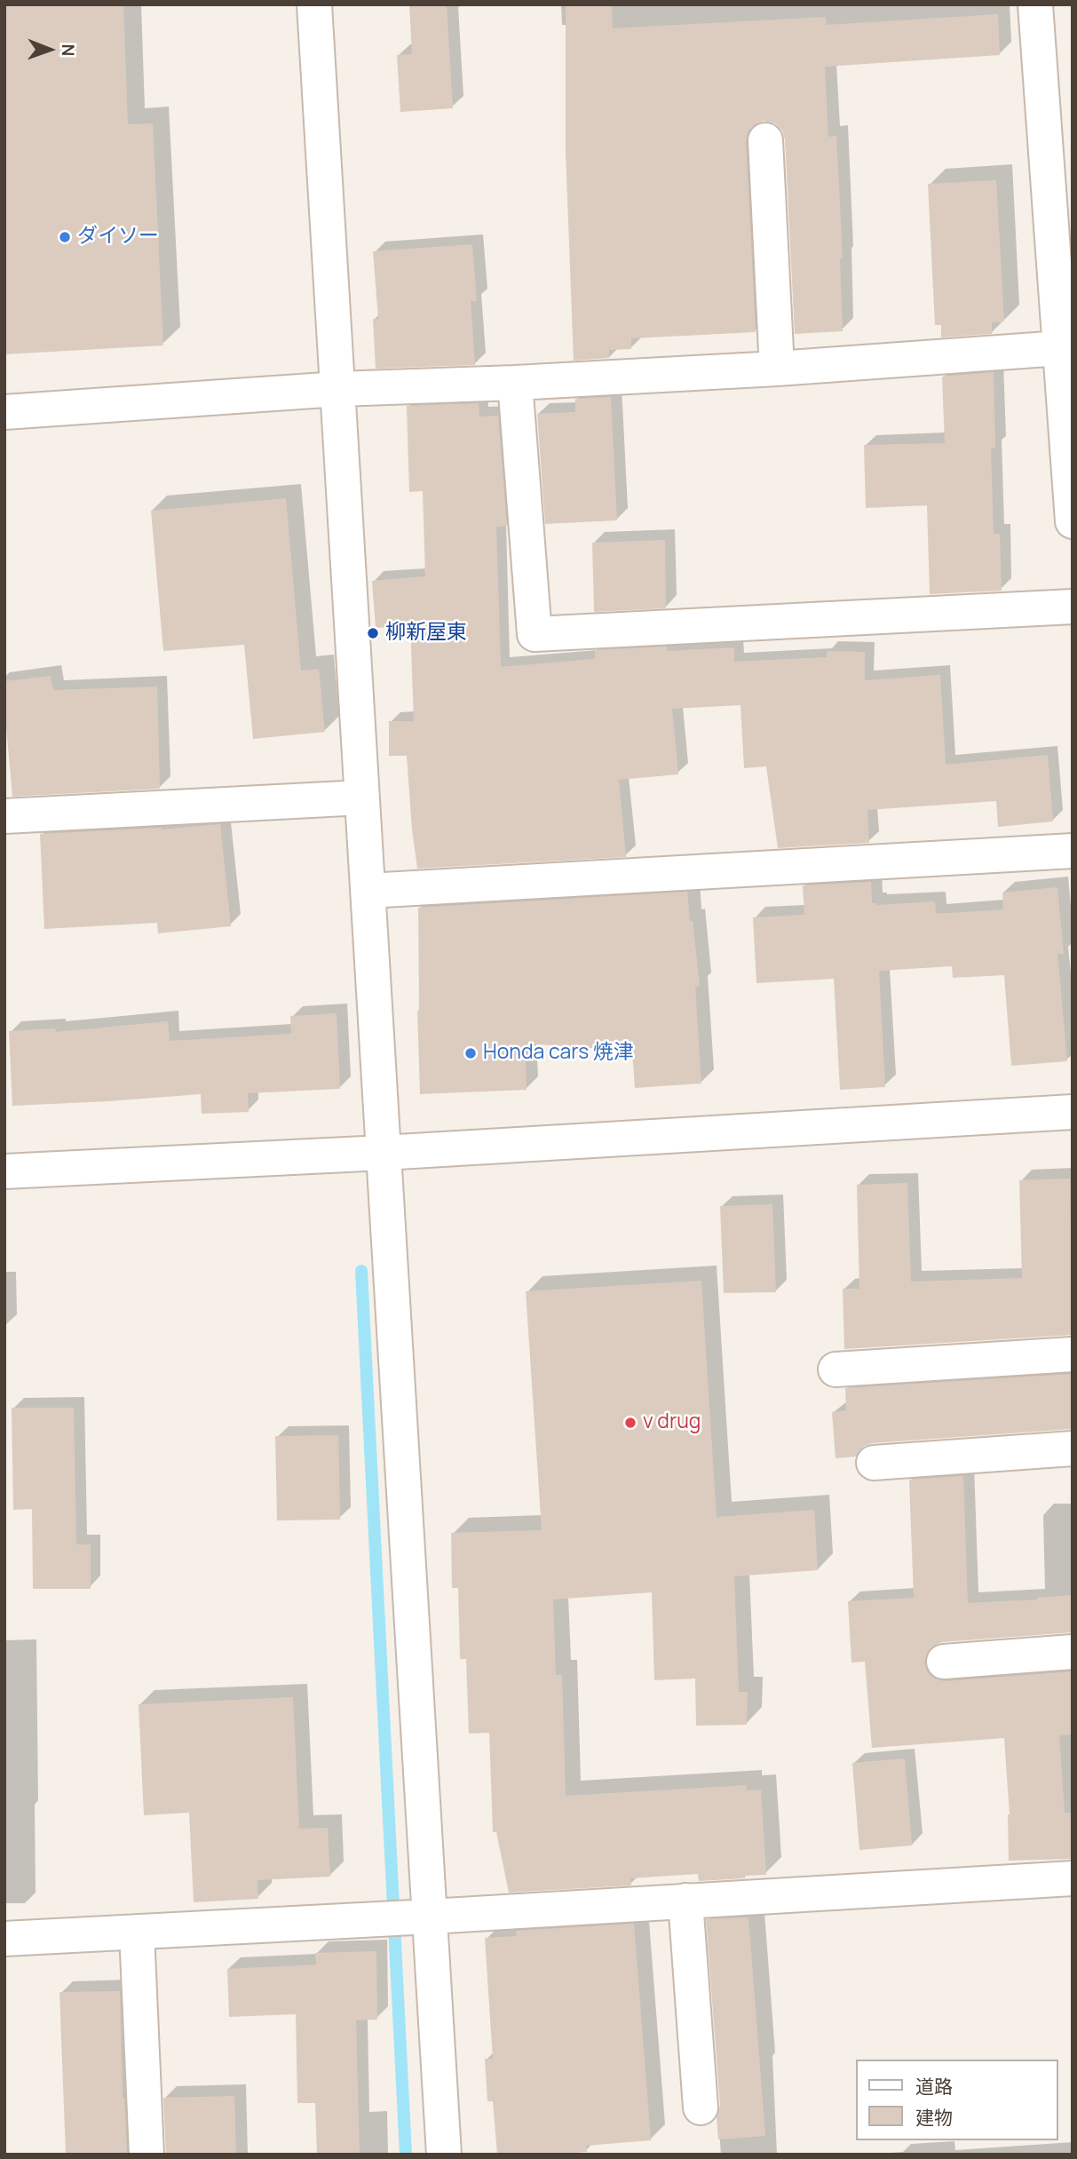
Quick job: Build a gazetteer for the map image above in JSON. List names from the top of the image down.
{
  "places": [
    "ダイソー",
    "柳新屋東",
    "Honda cars 焼津",
    "v drug"
  ],
  "legend": ["道路", "建物"],
  "north": "right"
}
